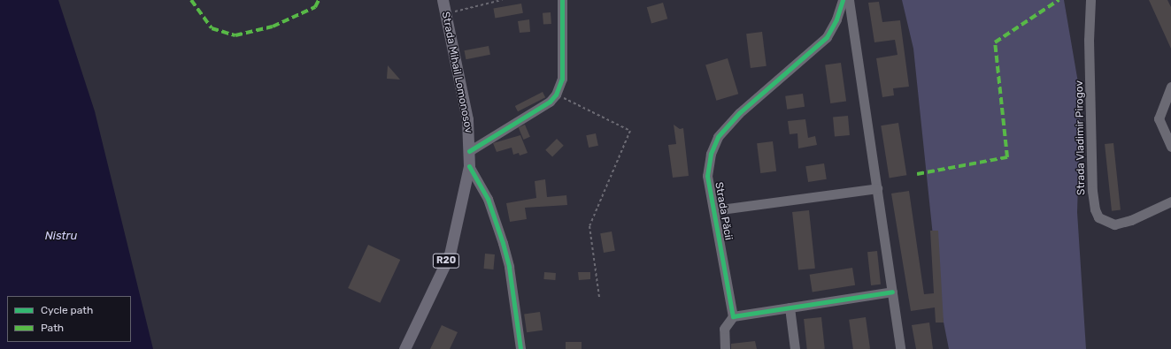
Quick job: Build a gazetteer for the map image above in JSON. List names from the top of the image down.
{
  "streets": {
    "main road": ["Strada Mihail Lomonosov", "R20"],
    "street": ["Strada Vladimir Pirogov", "Strada Păcii"]
  },
  "crossings": [
    ["Strada Mihail Lomonosov", "R20"]
  ],
  "water": ["Nistru"],
  "legend": ["Cycle path", "Path"]
}
